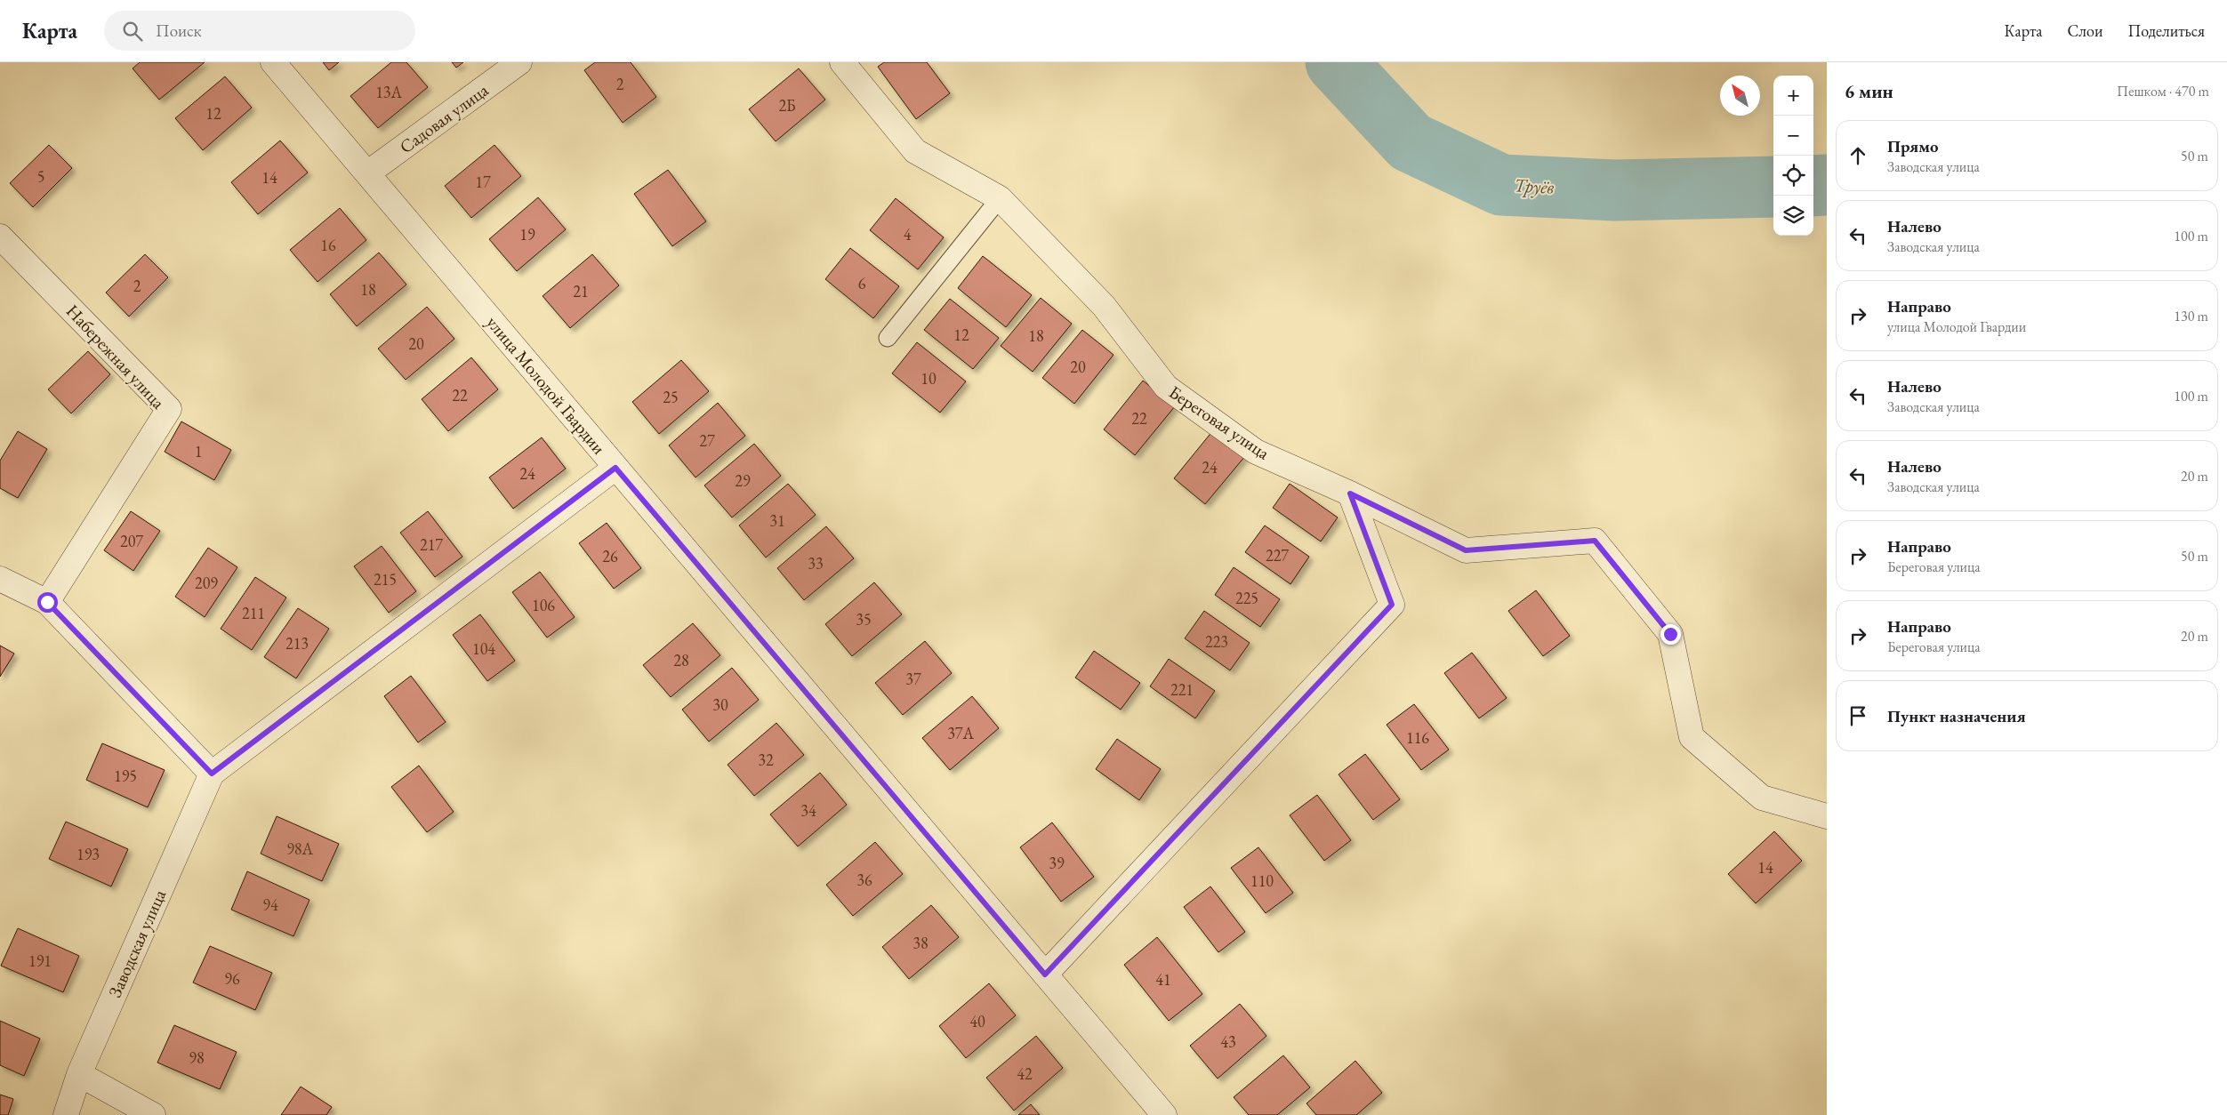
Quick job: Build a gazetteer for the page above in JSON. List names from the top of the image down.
{
  "streets": {
    "street": [
      "Садовая улица",
      "Набережная улица",
      "улица Молодой Гвардии",
      "Береговая улица",
      "Заводская улица"
    ]
  },
  "crossings": [
    ["Садовая улица", "улица Молодой Гвардии"],
    ["улица Молодой Гвардии", "Заводская улица"]
  ],
  "water": ["Труёв"],
  "house_numbers": [
    "2",
    "13А",
    "2Б",
    "12",
    "5",
    "14",
    "17",
    "19",
    "4",
    "16",
    "6",
    "2",
    "18",
    "21",
    "12",
    "18",
    "20",
    "20",
    "10",
    "22",
    "25",
    "22",
    "27",
    "1",
    "24",
    "24",
    "29",
    "31",
    "207",
    "217",
    "227",
    "26",
    "33",
    "215",
    "209",
    "225",
    "106",
    "211",
    "35",
    "223",
    "213",
    "104",
    "28",
    "37",
    "221",
    "30",
    "37А",
    "116",
    "32",
    "195",
    "34",
    "98А",
    "193",
    "39",
    "14",
    "36",
    "110",
    "94",
    "38",
    "191",
    "96",
    "41",
    "40",
    "43",
    "98",
    "42"
  ],
  "north": "top left",
  "page": {
    "header": "Карта",
    "search": "Поиск",
    "nav": ["Карта", "Слои", "Поделиться"],
    "heading": ["6 мин", "Пешком · 470 m"],
    "map_buttons": ["+", "−"],
    "list": [
      ["Прямо", "Заводская улица", "50 m"],
      ["Налево", "Заводская улица", "100 m"],
      ["Направо", "улица Молодой Гвардии", "130 m"],
      ["Налево", "Заводская улица", "100 m"],
      ["Налево", "Заводская улица", "20 m"],
      ["Направо", "Береговая улица", "50 m"],
      ["Направо", "Береговая улица", "20 m"],
      "Пункт назначения"
    ]
  }
}
